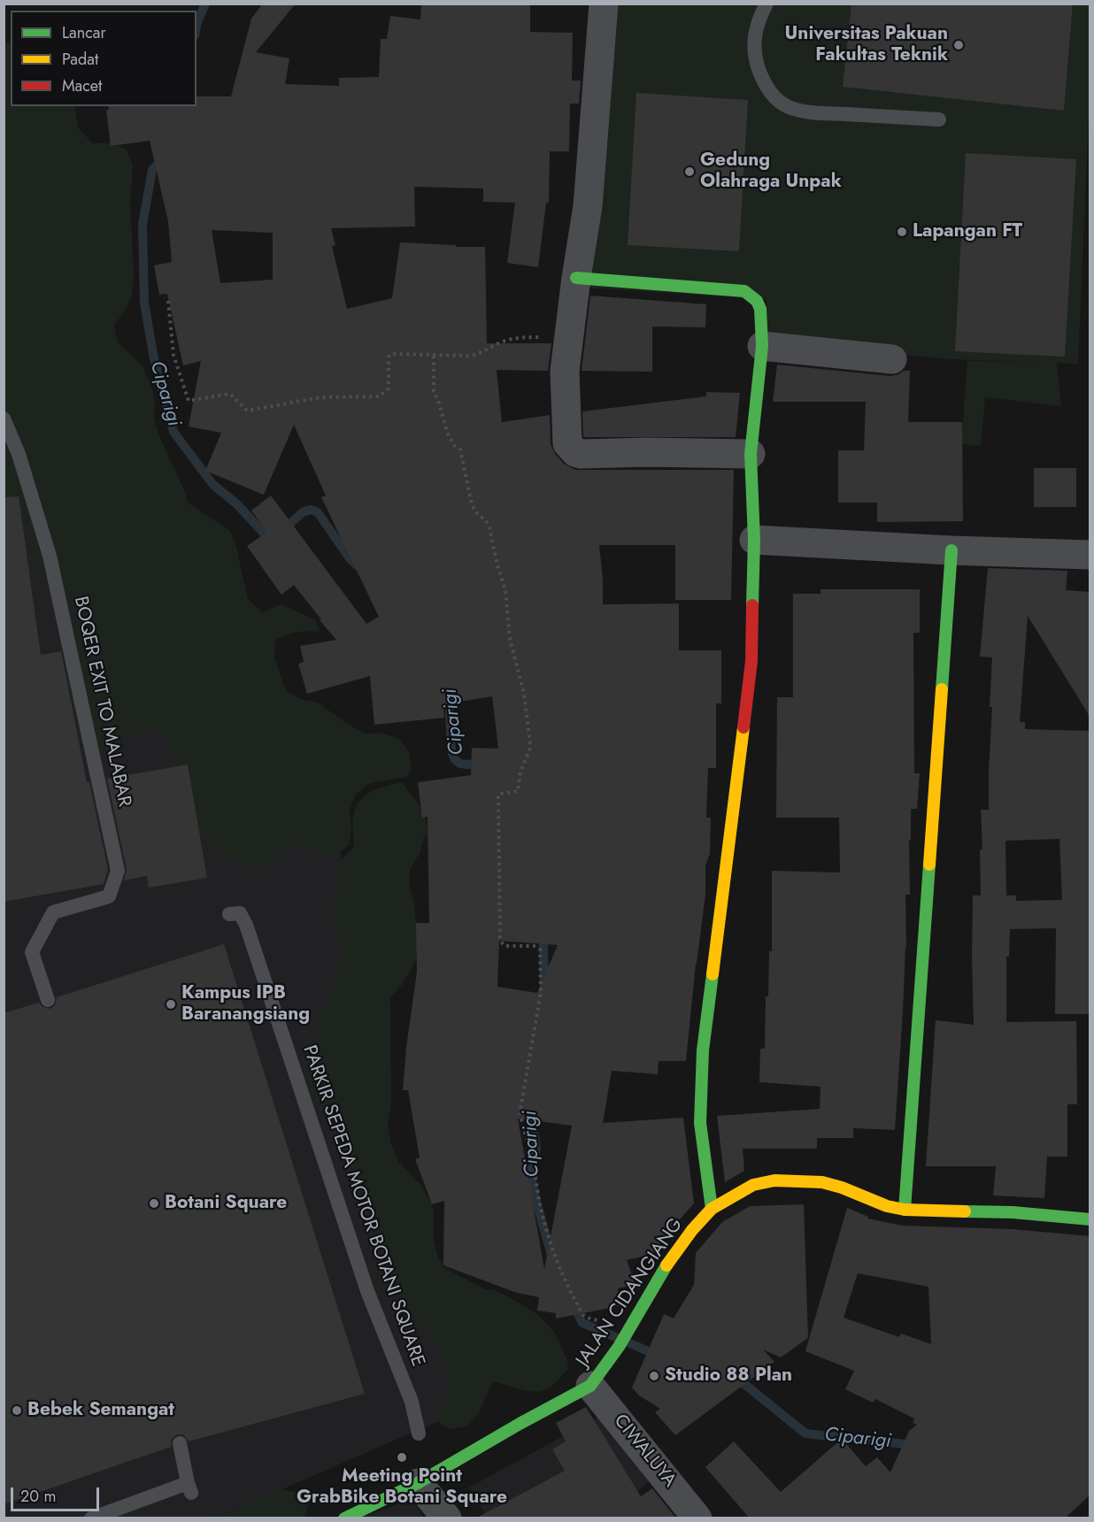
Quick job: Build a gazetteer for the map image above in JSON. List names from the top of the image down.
{
  "streets": {
    "street": ["JALAN CIDANGIANG", "CIWALUYA"],
    "lane": ["BOQER EXIT TO MALABAR", "PARKIR SEPEDA MOTOR BOTANI SQUARE"]
  },
  "crossings": [
    ["JALAN CIDANGIANG", "CIWALUYA"]
  ],
  "water": ["Ciparigi"],
  "places": [
    "Universitas Pakuan Fakultas Teknik",
    "Gedung Olahraga Unpak",
    "Lapangan FT",
    "Kampus IPB Baranangsiang",
    "Botani Square",
    "Studio 88 Plan",
    "Bebek Semangat",
    "Meeting Point GrabBike Botani Square"
  ],
  "legend": ["Lancar", "Padat", "Macet"],
  "scale_bar": "20 m"
}
